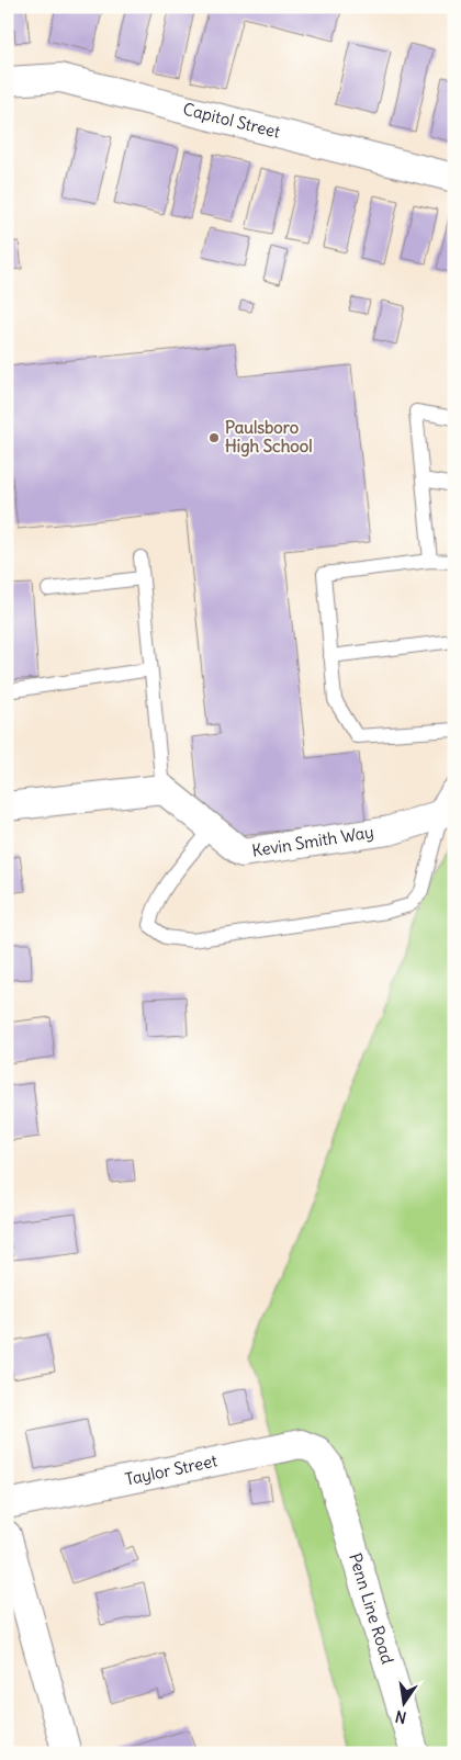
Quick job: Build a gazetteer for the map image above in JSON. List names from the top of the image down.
{
  "streets": {
    "street": [
      "Capitol Street",
      "Kevin Smith Way",
      "Taylor Street",
      "Penn Line Road"
    ]
  },
  "crossings": [
    ["Taylor Street", "Penn Line Road"]
  ],
  "places": ["Paulsboro High School"],
  "north": "bottom"
}
